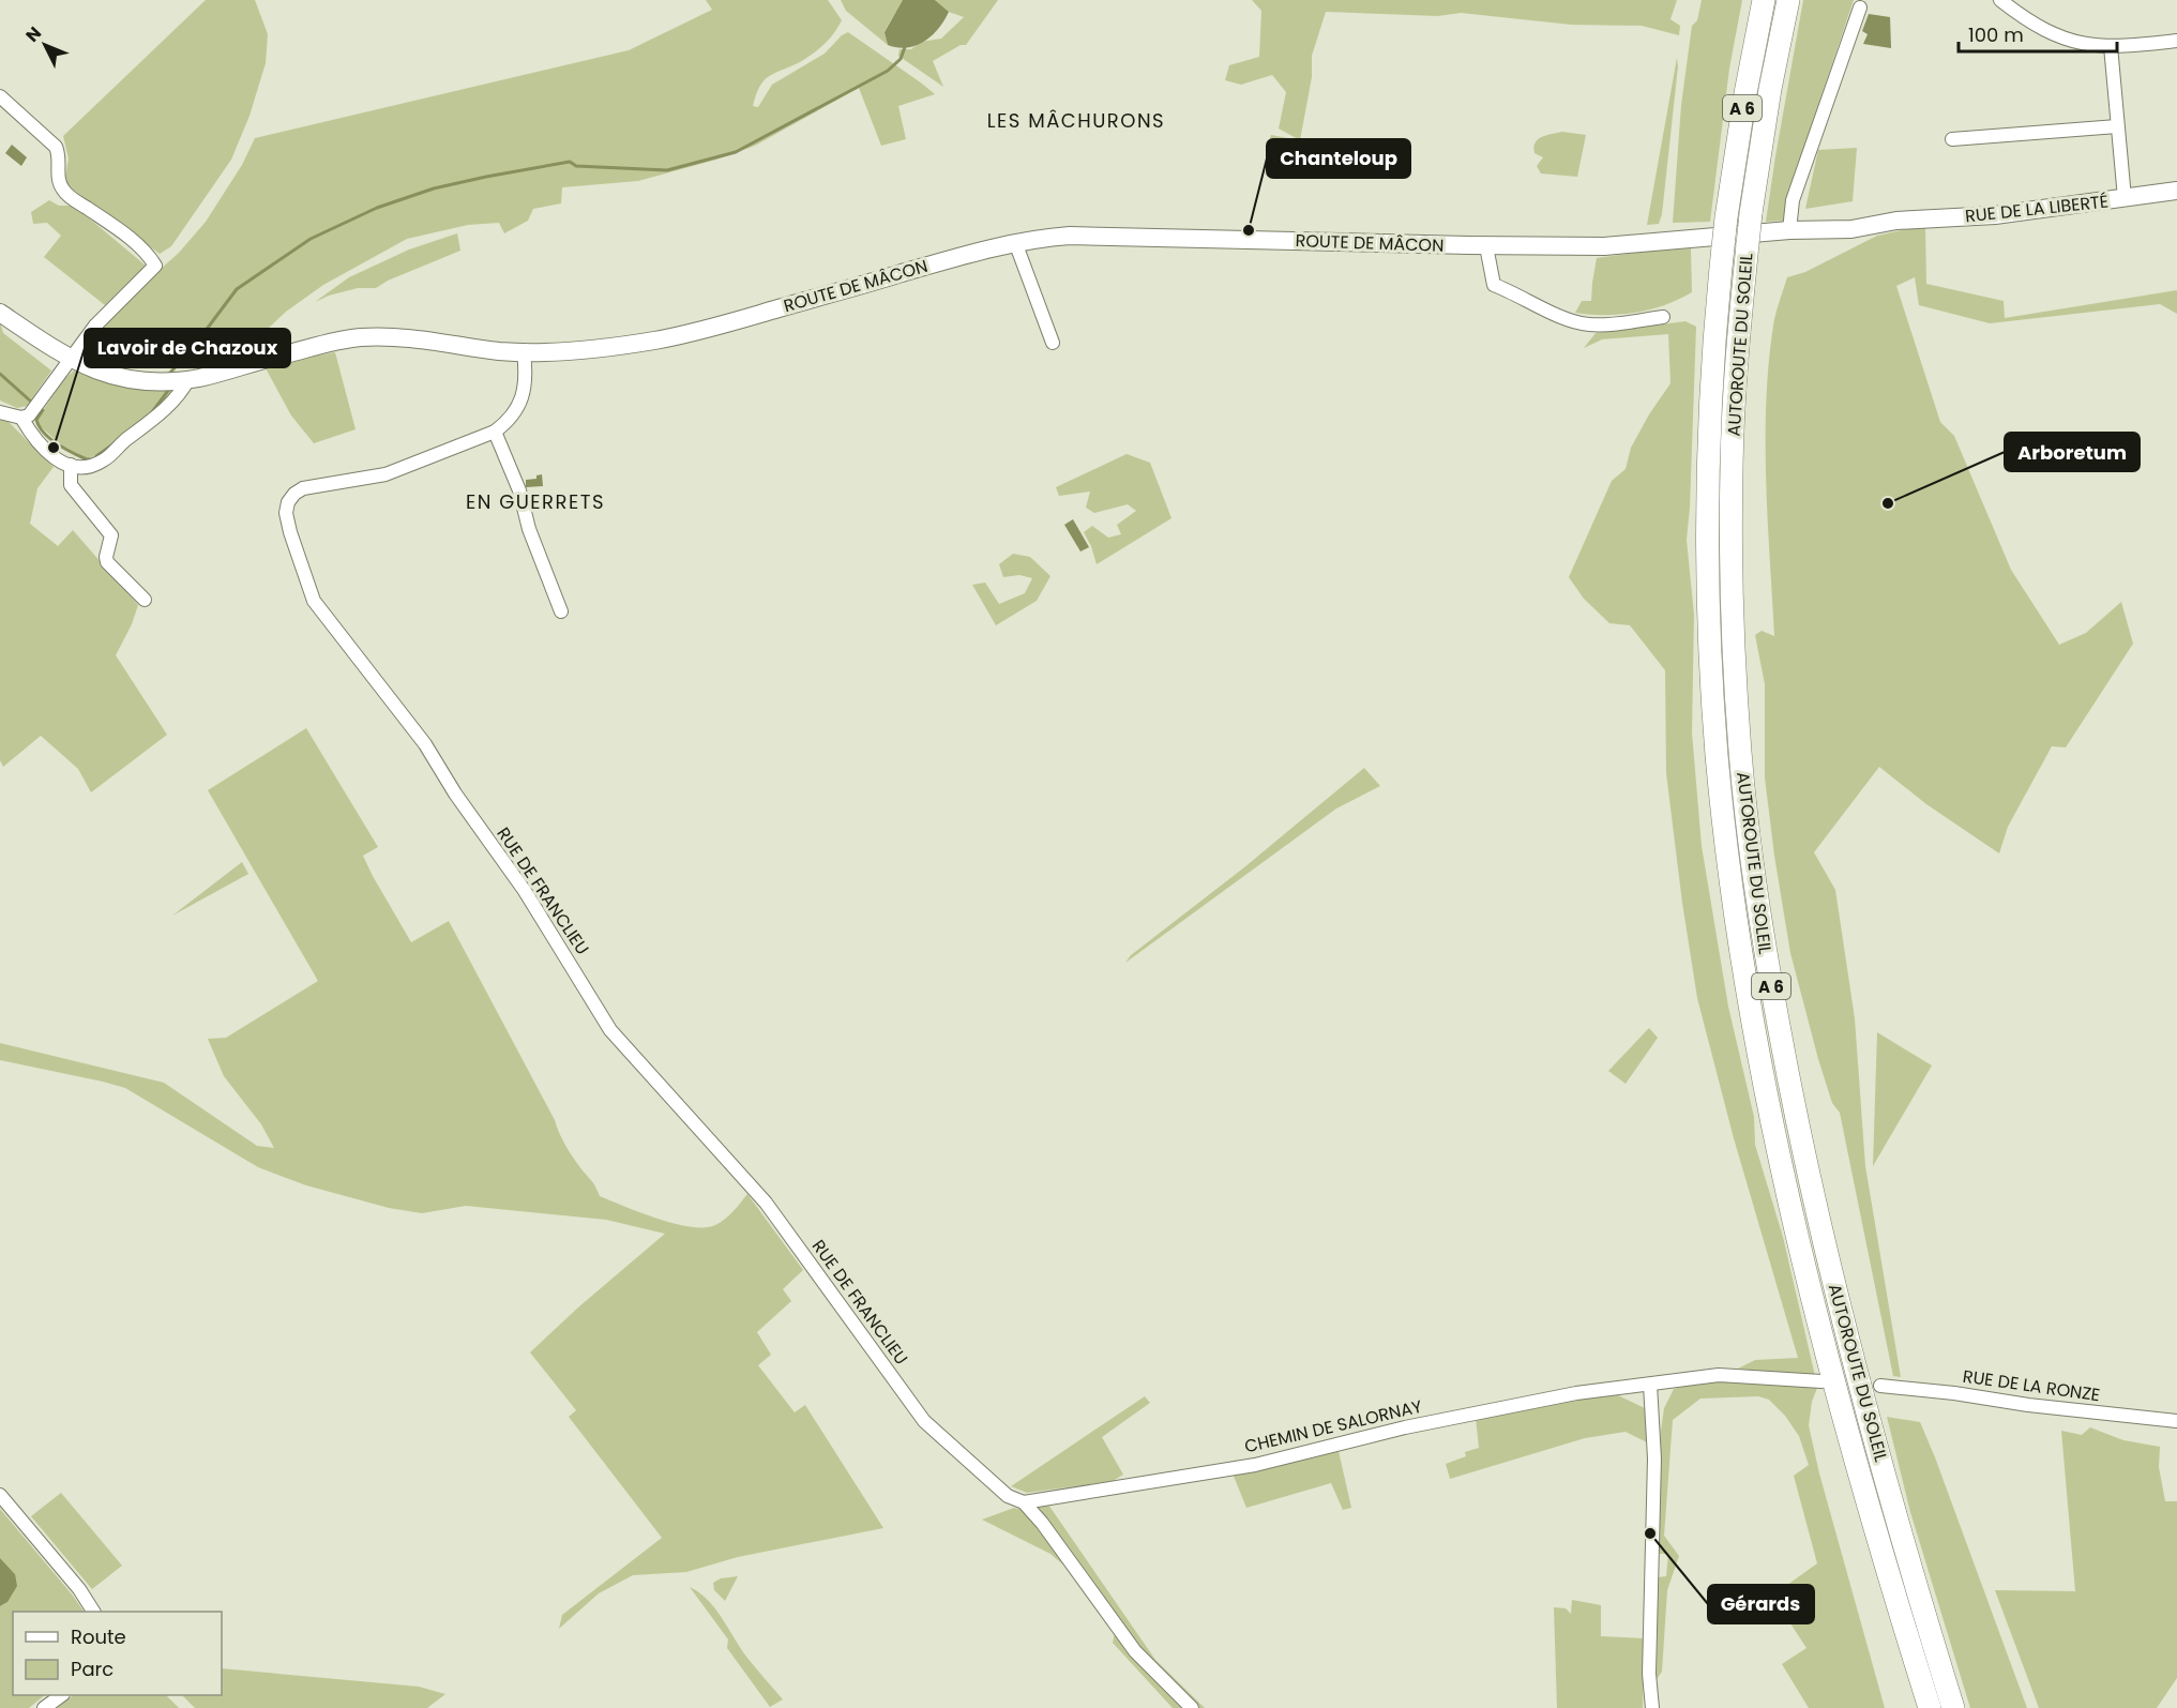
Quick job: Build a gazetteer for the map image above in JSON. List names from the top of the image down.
{
  "streets": {
    "highway": ["A 6", "AUTOROUTE DU SOLEIL"],
    "street": [
      "RUE DE LA LIBERTÉ",
      "ROUTE DE MÂCON",
      "RUE DE FRANCLIEU",
      "RUE DE LA RONZE",
      "CHEMIN DE SALORNAY"
    ]
  },
  "crossings": [
    ["RUE DE LA LIBERTÉ", "ROUTE DE MÂCON"],
    ["RUE DE LA LIBERTÉ", "AUTOROUTE DU SOLEIL"],
    ["ROUTE DE MÂCON", "AUTOROUTE DU SOLEIL"],
    ["ROUTE DE MÂCON", "RUE DE FRANCLIEU"],
    ["RUE DE FRANCLIEU", "CHEMIN DE SALORNAY"]
  ],
  "districts": ["LES MÂCHURONS", "EN GUERRETS"],
  "places": [
    "Chanteloup",
    "Lavoir de Chazoux",
    "Arboretum",
    "Gérards"
  ],
  "legend": ["Route", "Parc"],
  "scale_bar": "100 m",
  "north": "top left"
}
